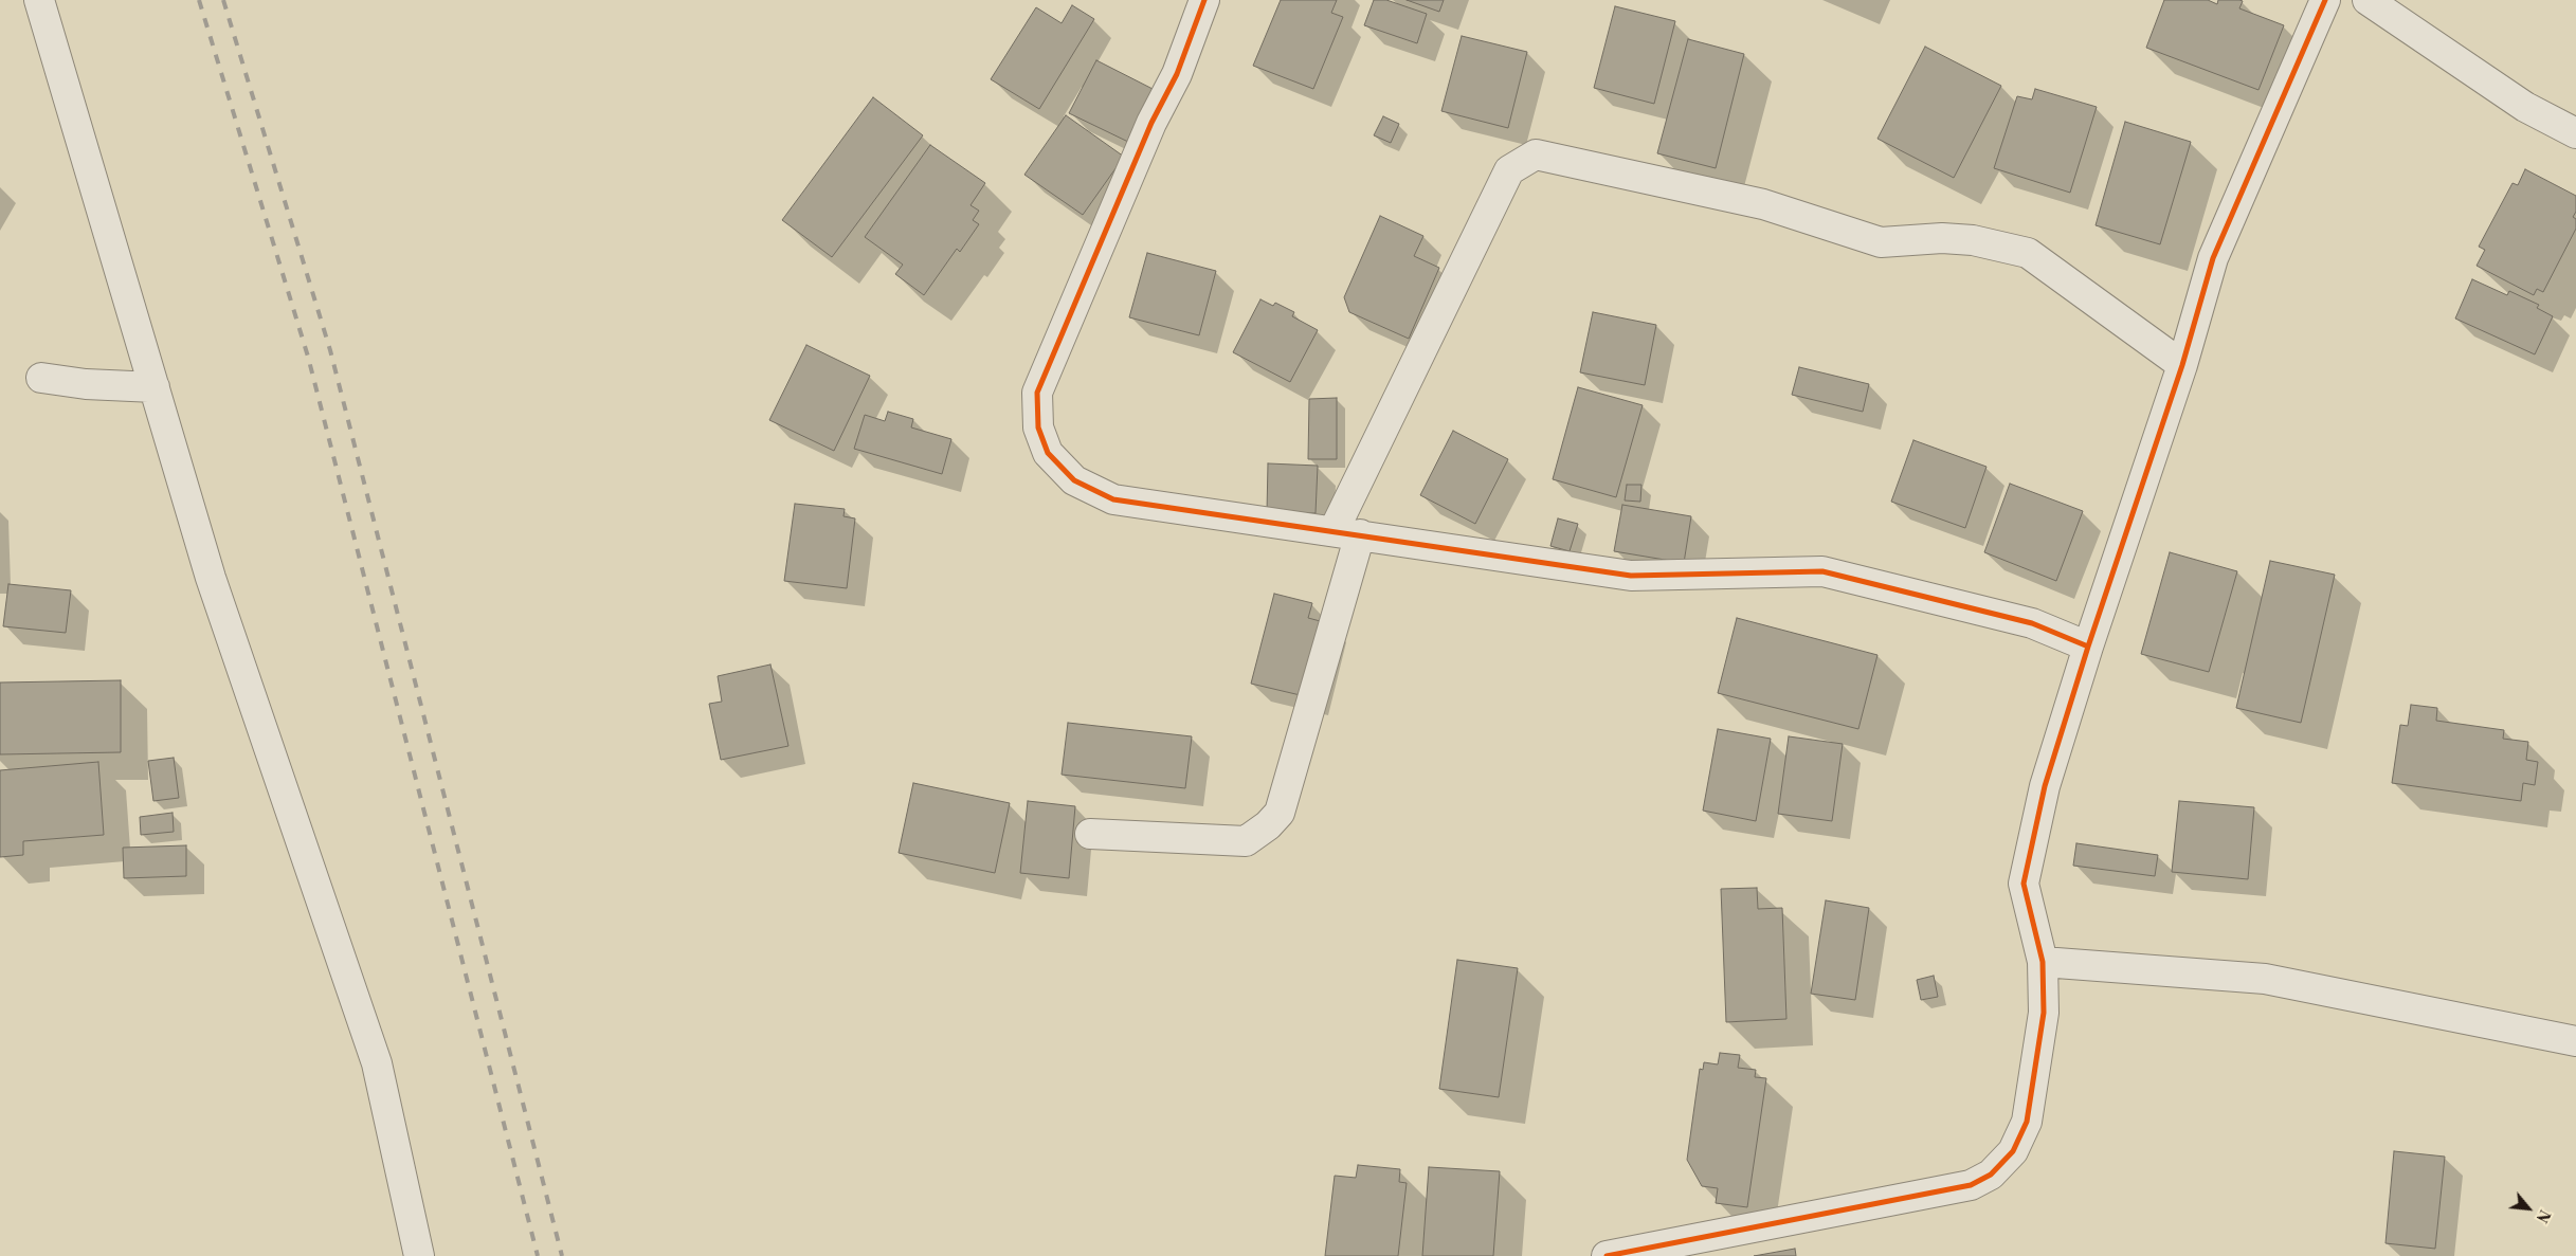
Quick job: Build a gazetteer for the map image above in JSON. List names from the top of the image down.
{
  "north": "bottom right"
}
